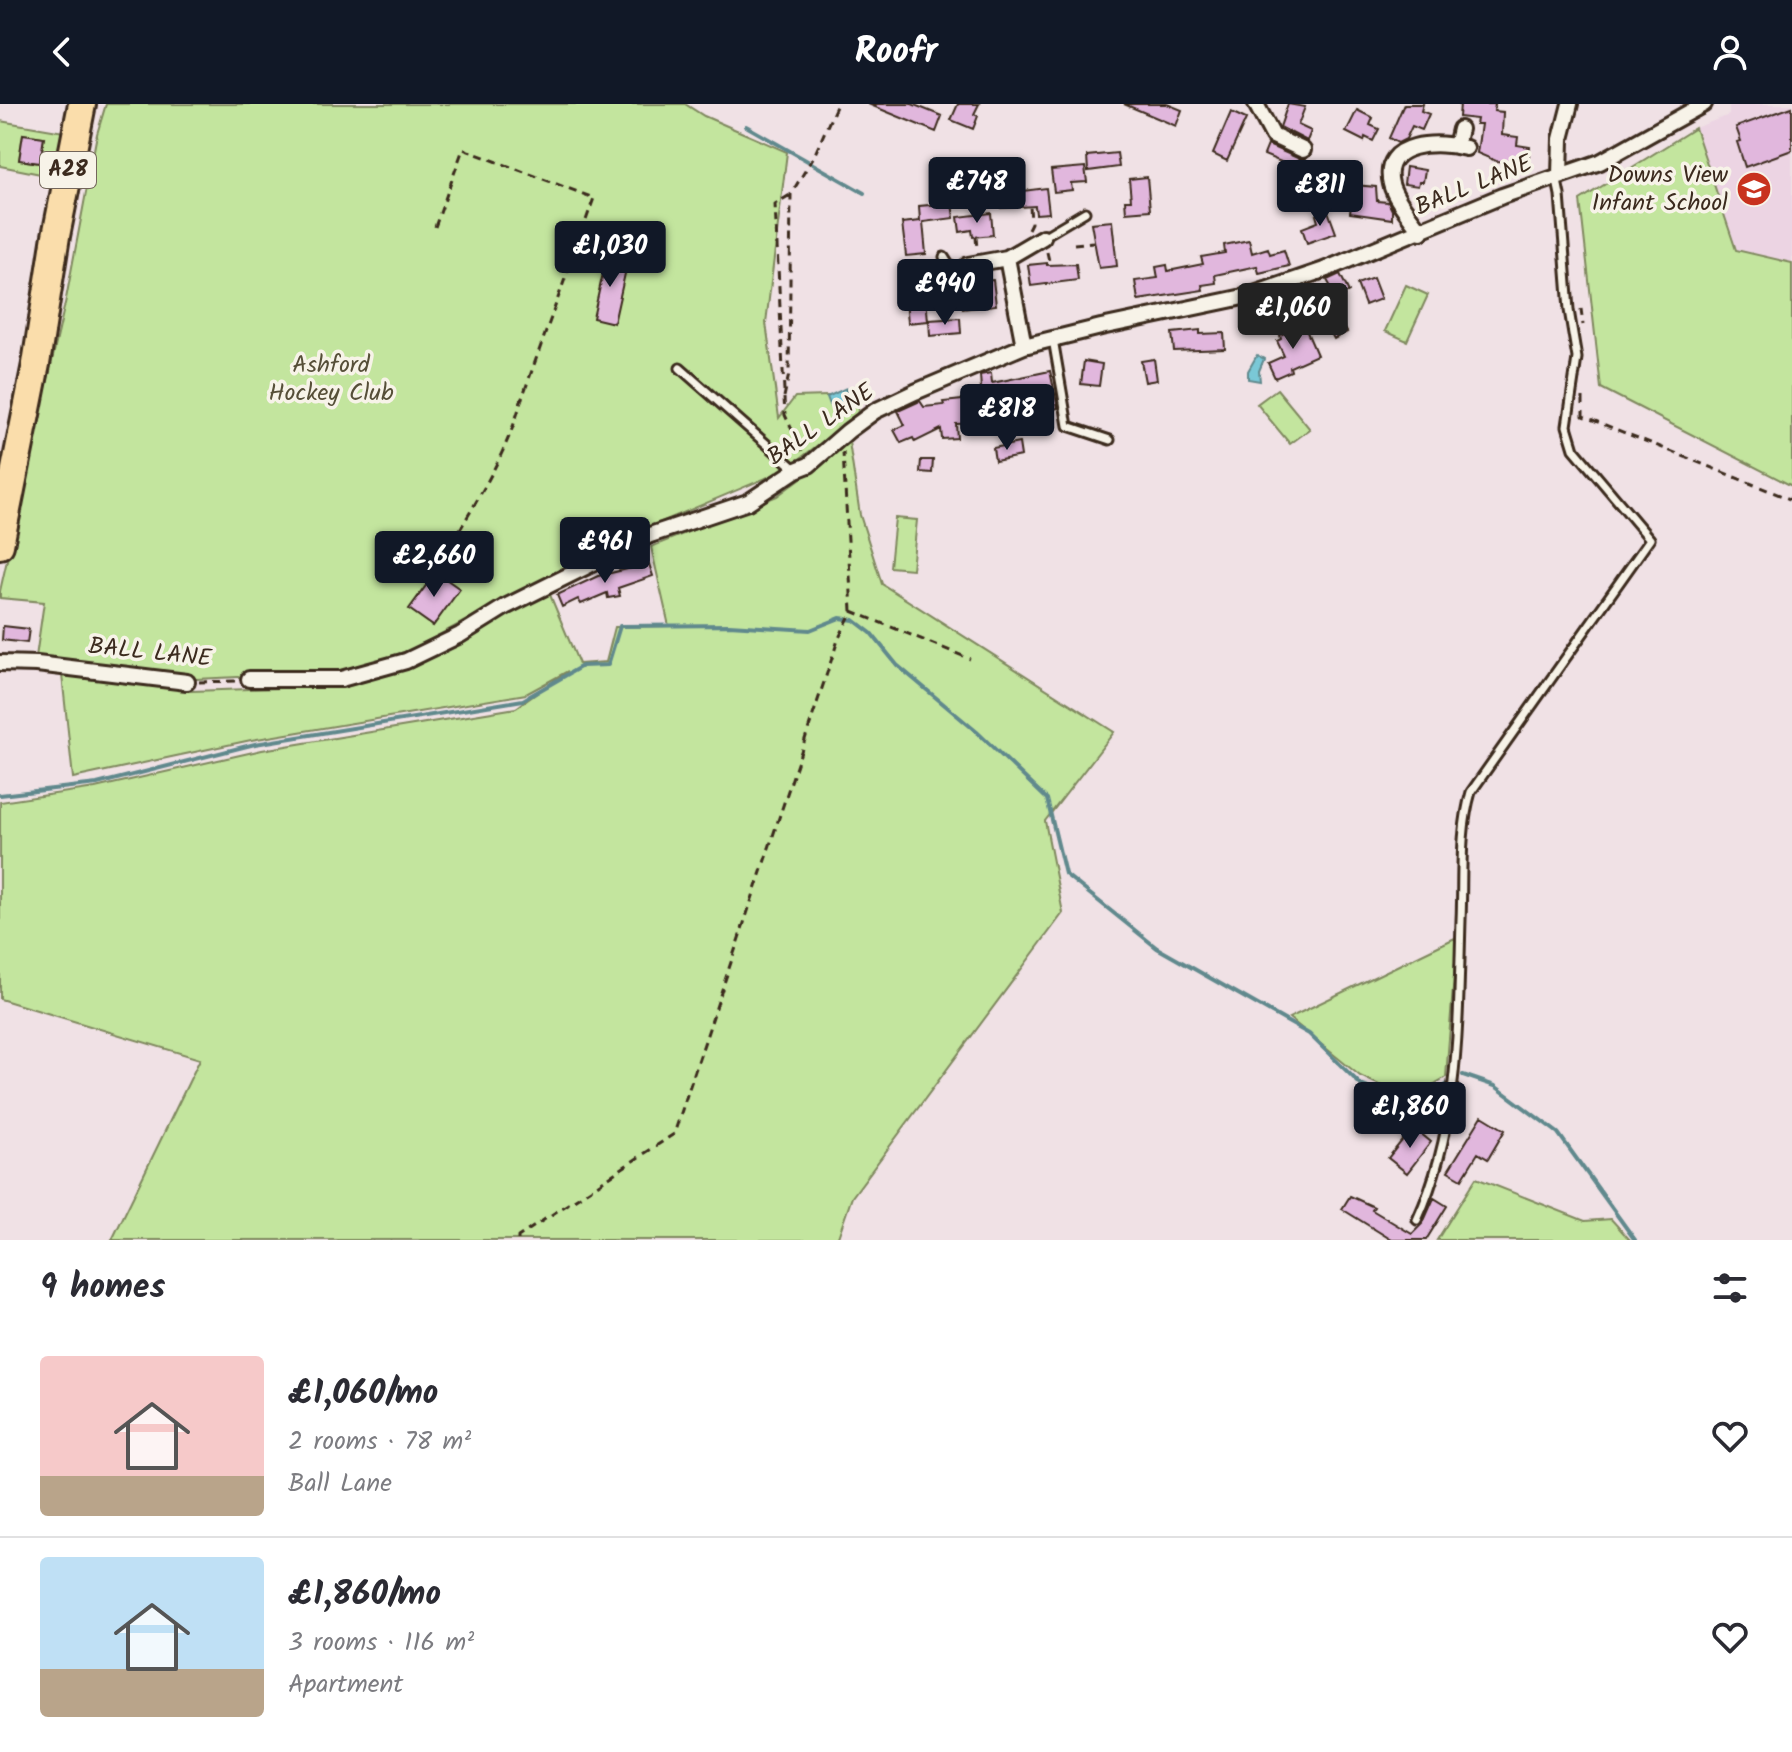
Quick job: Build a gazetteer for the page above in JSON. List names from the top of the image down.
{
  "streets": {
    "highway": ["A28"],
    "street": ["BALL LANE"]
  },
  "parks": ["Ashford Hockey Club"],
  "places": {
    "school or university": ["Downs View Infant School"]
  },
  "page": {
    "header": "Roofr",
    "price": [
      "£748",
      "£811",
      "£1,030",
      "£940",
      "£1,060",
      "£818",
      "£961",
      "£2,660",
      "£1,860"
    ],
    "heading": "9 homes",
    "list": [
      {
        "name": "£1,060/mo",
        "note": "2 rooms · 78 m² · Ball Lane"
      },
      {
        "name": "£1,860/mo",
        "note": "3 rooms · 116 m² · Apartment"
      }
    ]
  }
}
